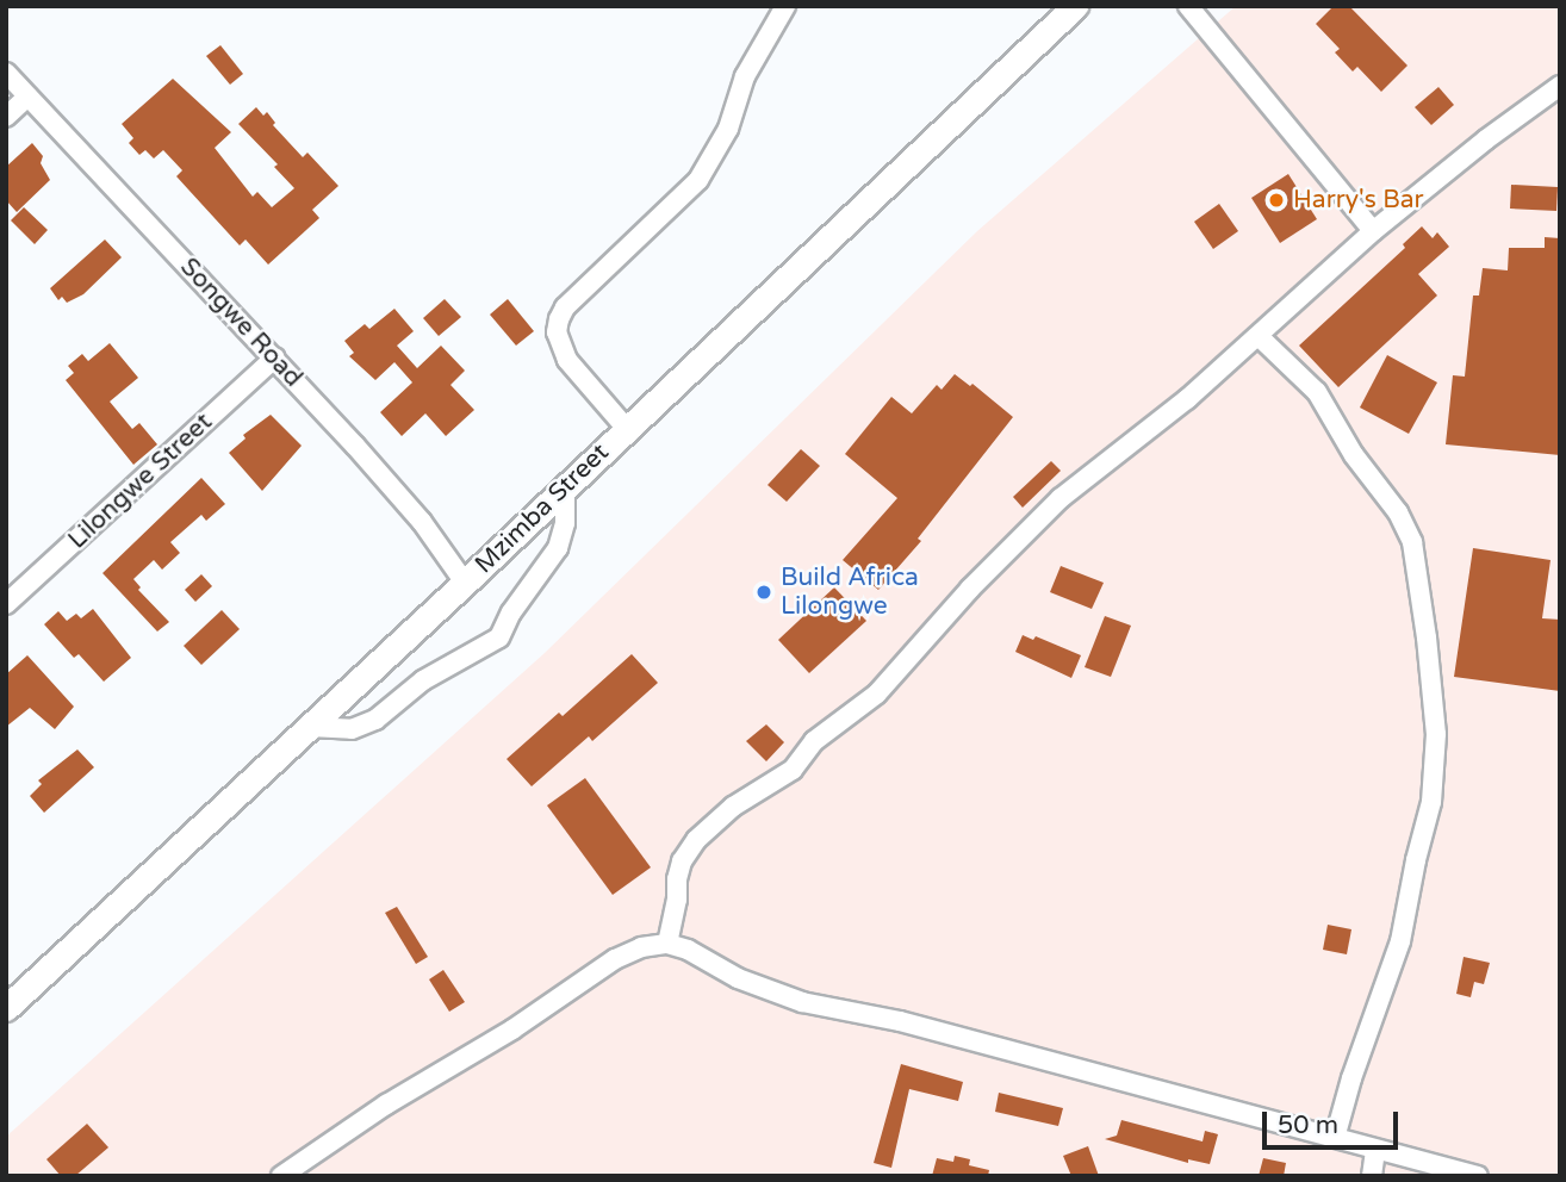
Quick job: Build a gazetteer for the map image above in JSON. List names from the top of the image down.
{
  "streets": {
    "main road": ["Mzimba Street"],
    "street": ["Songwe Road", "Lilongwe Street"]
  },
  "crossings": [
    ["Songwe Road", "Lilongwe Street"],
    ["Songwe Road", "Mzimba Street"]
  ],
  "places": ["Harry's Bar", "Build Africa Lilongwe"],
  "scale_bar": "50 m"
}
